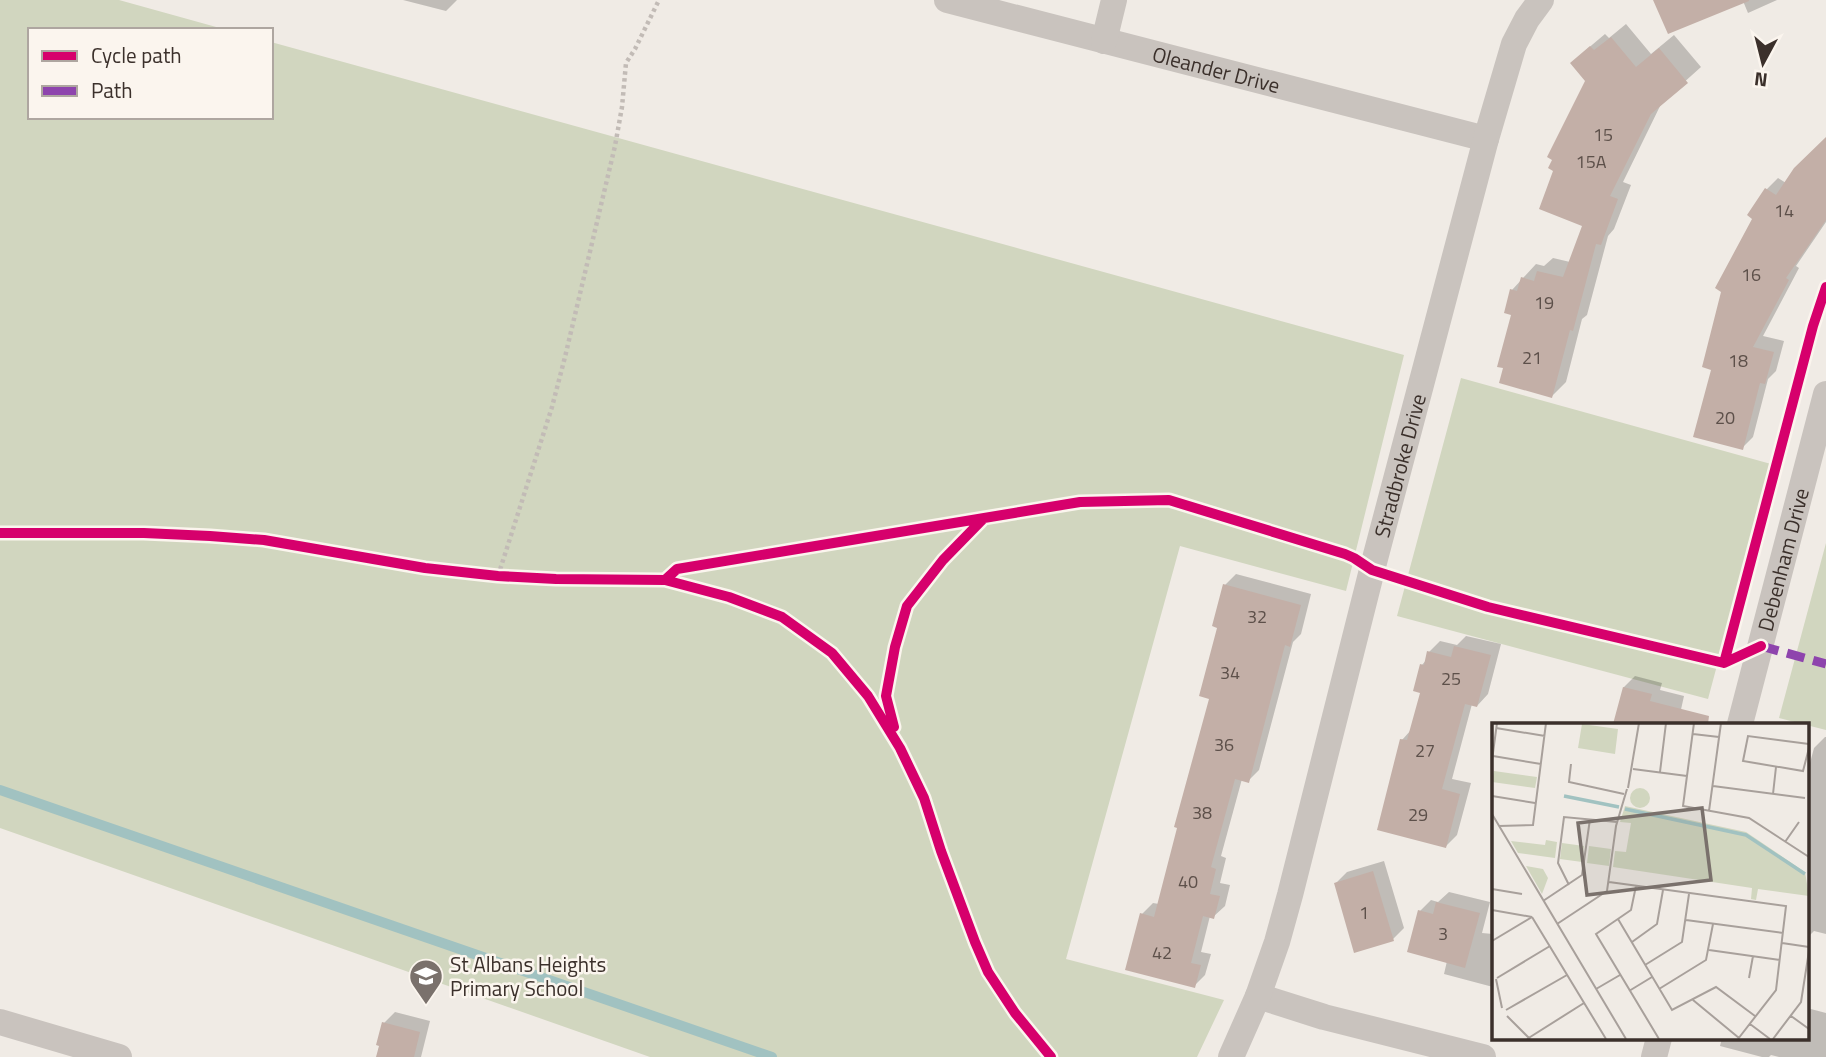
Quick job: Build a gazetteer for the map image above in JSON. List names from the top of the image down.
{
  "streets": {
    "street": ["Oleander Drive", "Stradbroke Drive", "Debenham Drive"]
  },
  "crossings": [
    ["Oleander Drive", "Stradbroke Drive"]
  ],
  "places": {
    "school or university": ["St Albans Heights Primary School"]
  },
  "house_numbers": [
    "15",
    "15A",
    "14",
    "16",
    "19",
    "21",
    "18",
    "20",
    "32",
    "34",
    "25",
    "36",
    "27",
    "38",
    "29",
    "40",
    "1",
    "3",
    "42"
  ],
  "legend": ["Cycle path", "Path"],
  "north": "bottom"
}
